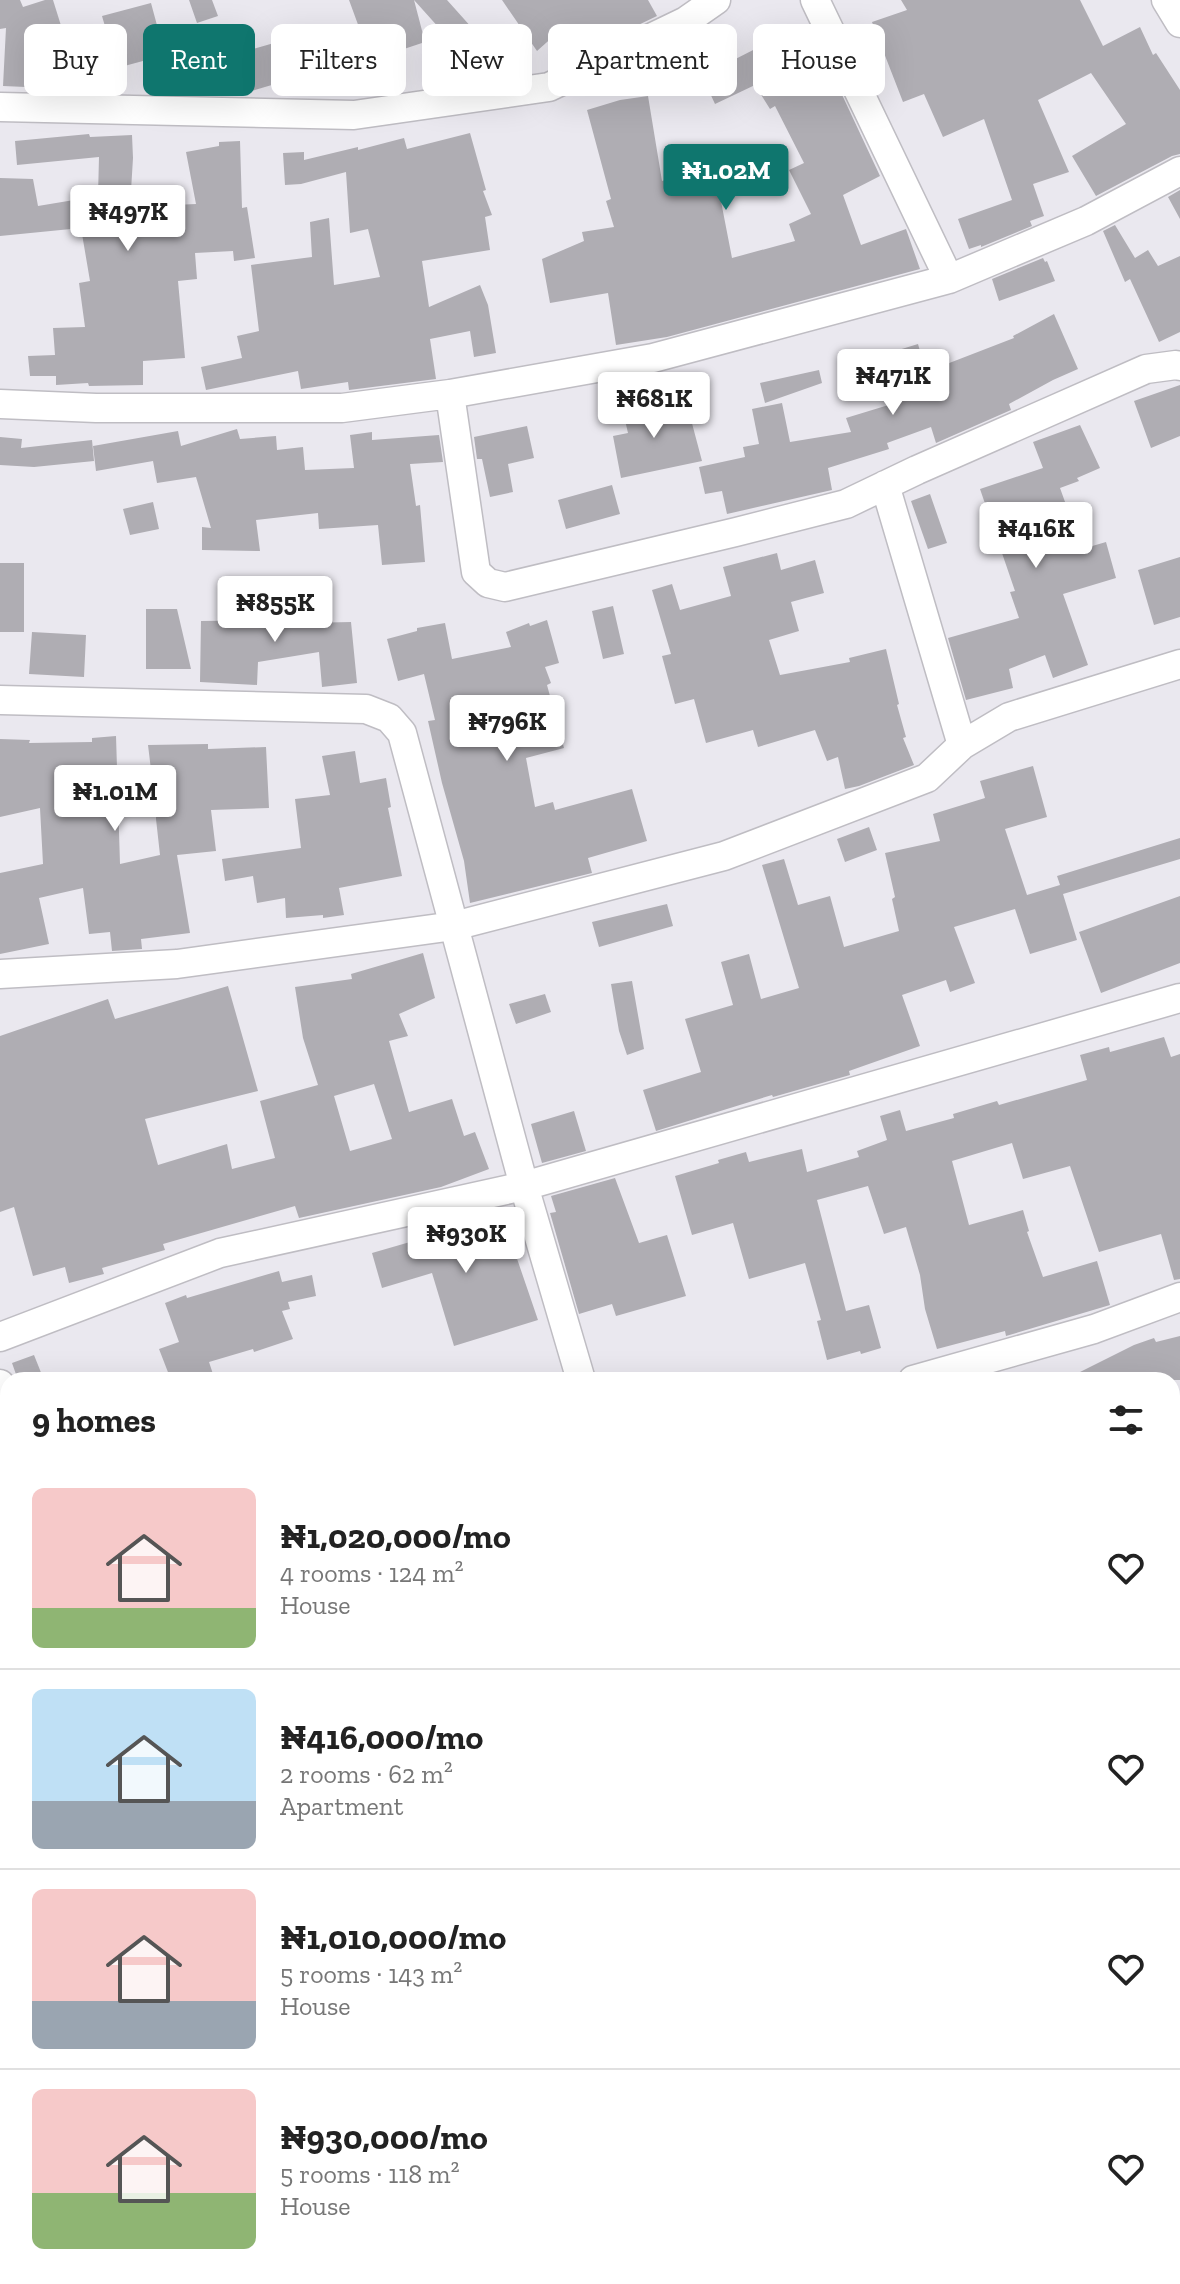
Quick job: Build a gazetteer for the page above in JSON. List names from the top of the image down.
{
  "page": {
    "chip": [
      "Buy",
      "Rent",
      "Filters",
      "New",
      "Apartment",
      "House"
    ],
    "price": [
      "₦1.02M",
      "₦497K",
      "₦471K",
      "₦681K",
      "₦416K",
      "₦855K",
      "₦796K",
      "₦1.01M",
      "₦930K"
    ],
    "heading": "9 homes",
    "list": [
      {
        "name": "₦1,020,000/mo",
        "note": "4 rooms · 124 m² · House"
      },
      {
        "name": "₦416,000/mo",
        "note": "2 rooms · 62 m² · Apartment"
      },
      {
        "name": "₦1,010,000/mo",
        "note": "5 rooms · 143 m² · House"
      },
      {
        "name": "₦930,000/mo",
        "note": "5 rooms · 118 m² · House"
      }
    ]
  }
}
